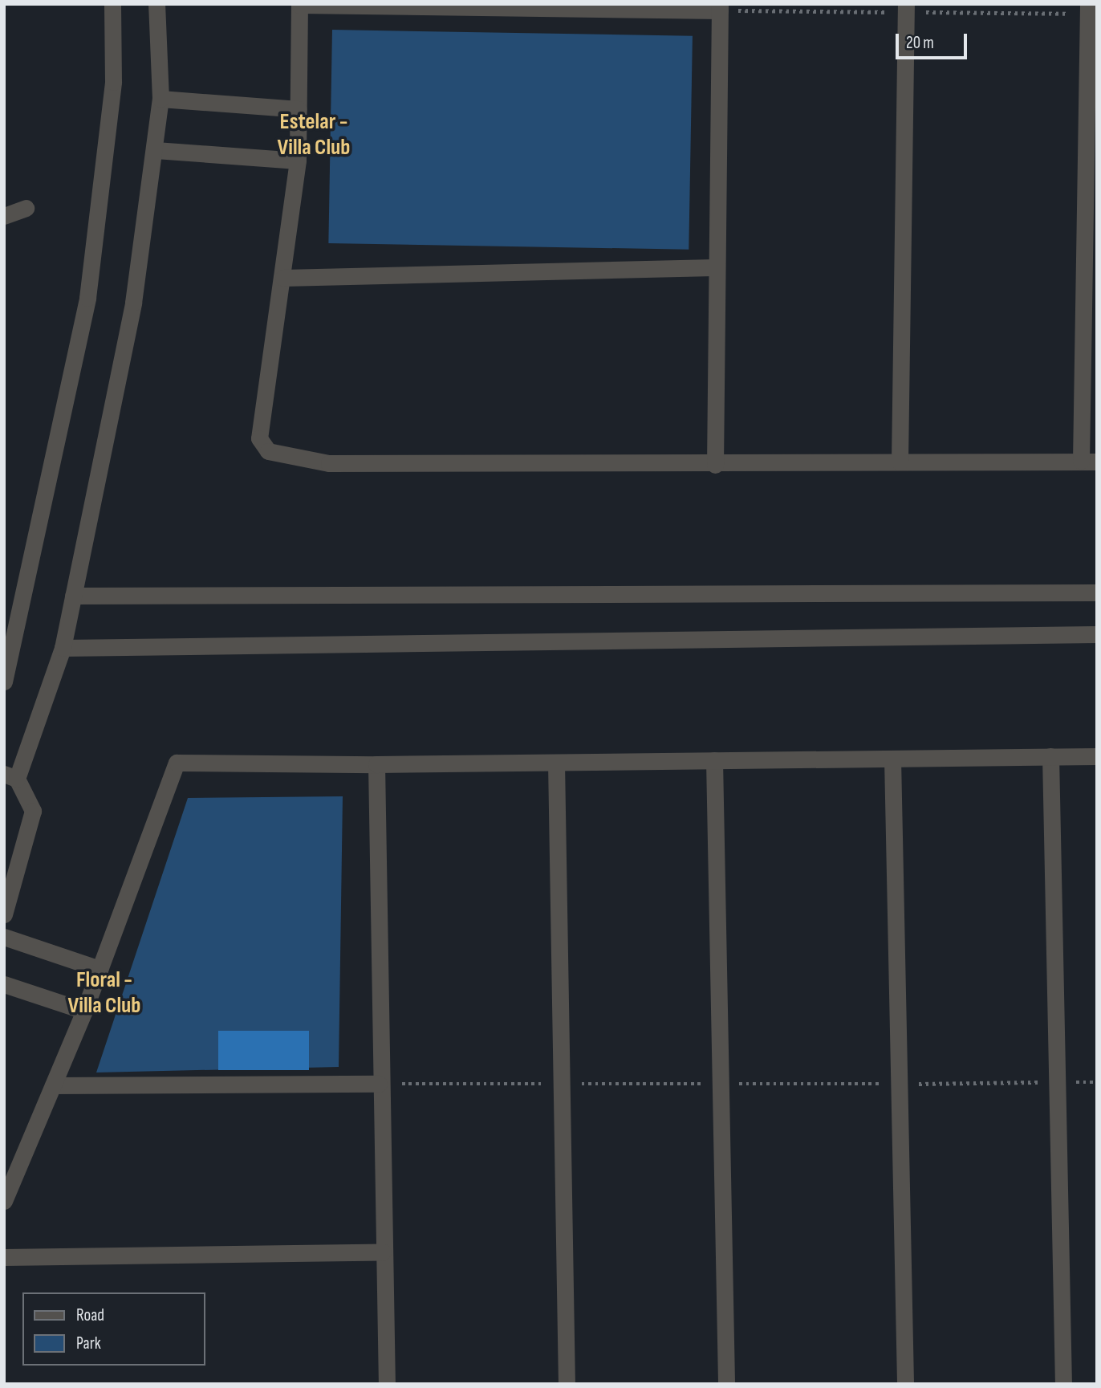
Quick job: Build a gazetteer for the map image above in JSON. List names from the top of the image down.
{
  "districts": ["Estelar - Villa Club", "Floral - Villa Club"],
  "legend": ["Road", "Park"],
  "scale_bar": "20 m"
}
